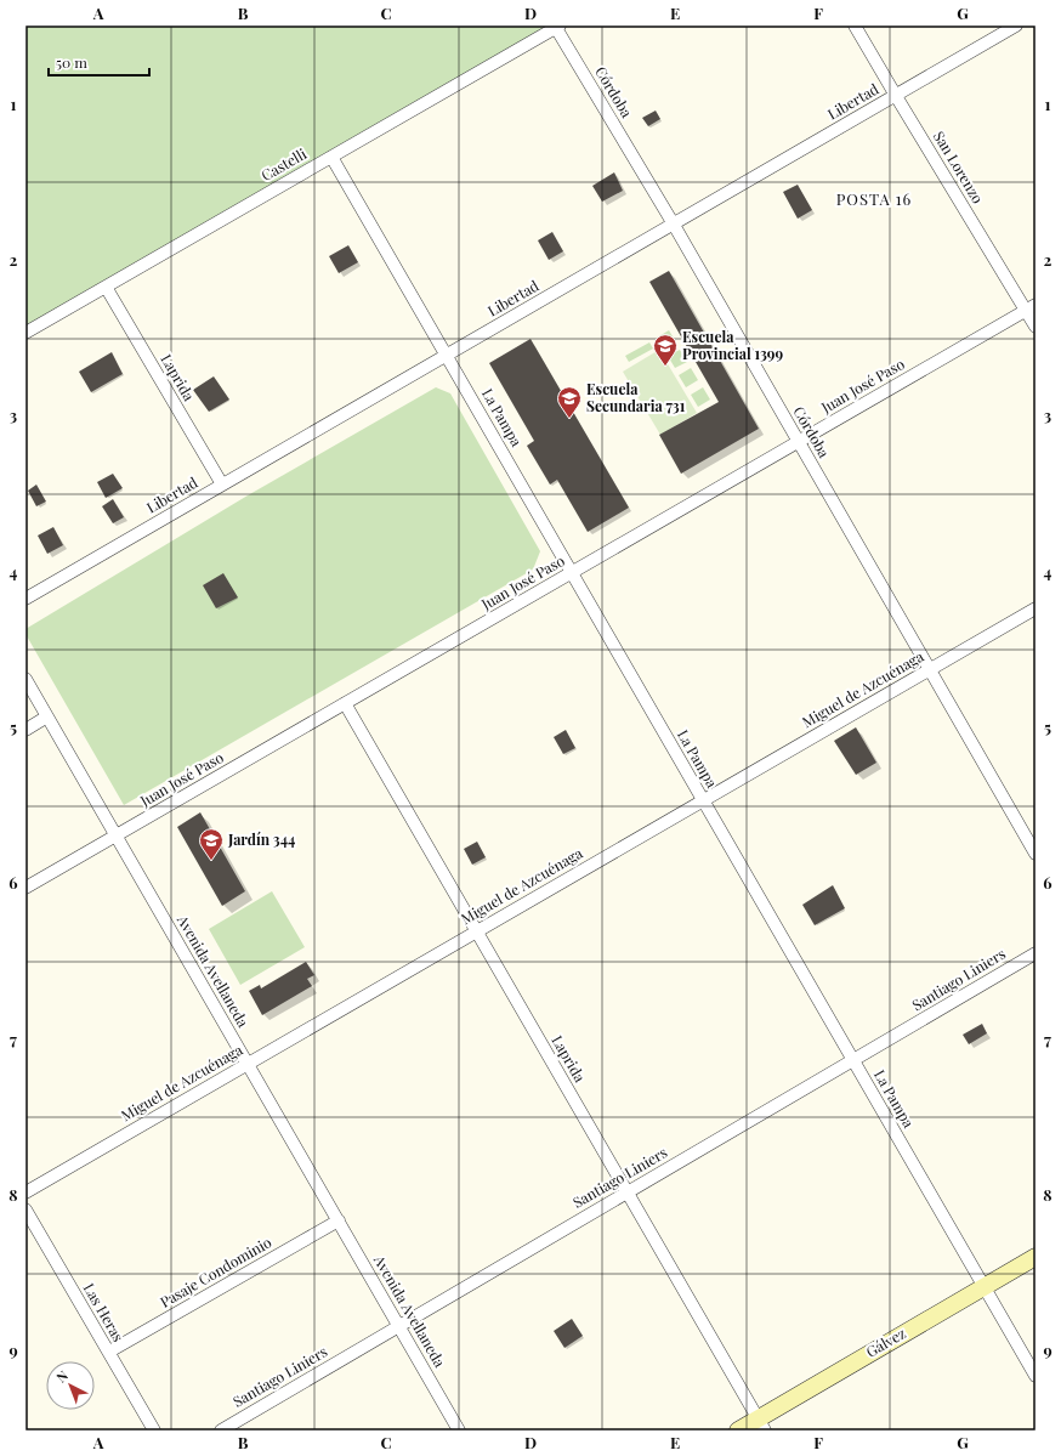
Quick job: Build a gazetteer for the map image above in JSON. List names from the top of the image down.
{
  "streets": {
    "main road": ["Gálvez"],
    "street": [
      "Córdoba",
      "Libertad",
      "Castelli",
      "San Lorenzo",
      "Laprida",
      "Juan José Paso",
      "La Pampa",
      "Miguel de Azcuénaga",
      "Avenida Avellaneda",
      "Santiago Liniers",
      "Pasaje Condominio",
      "Las Heras"
    ]
  },
  "crossings": [
    ["Córdoba", "Libertad"],
    ["Córdoba", "Castelli"],
    ["Córdoba", "Juan José Paso"],
    ["Córdoba", "Miguel de Azcuénaga"],
    ["Libertad", "San Lorenzo"],
    ["Libertad", "Laprida"],
    ["Libertad", "La Pampa"],
    ["Castelli", "Laprida"],
    ["Castelli", "La Pampa"],
    ["San Lorenzo", "Juan José Paso"],
    ["Laprida", "Juan José Paso"],
    ["Laprida", "Miguel de Azcuénaga"],
    ["Laprida", "Santiago Liniers"],
    ["Laprida", "Gálvez"],
    ["Juan José Paso", "La Pampa"],
    ["Juan José Paso", "Avenida Avellaneda"],
    ["La Pampa", "Miguel de Azcuénaga"],
    ["La Pampa", "Santiago Liniers"],
    ["La Pampa", "Gálvez"],
    ["Miguel de Azcuénaga", "Avenida Avellaneda"],
    ["Avenida Avellaneda", "Santiago Liniers"],
    ["Avenida Avellaneda", "Pasaje Condominio"],
    ["Pasaje Condominio", "Las Heras"]
  ],
  "districts": ["POSTA 16"],
  "places": {
    "school or university": ["Escuela Provincial 1399", "Escuela Secundaria 731", "Jardín 344"]
  },
  "scale_bar": "50 m",
  "north": "top left",
  "grid": {
    "columns": [
      "A",
      "B",
      "C",
      "D",
      "E",
      "F",
      "G"
    ],
    "rows": [
      "1",
      "2",
      "3",
      "4",
      "5",
      "6",
      "7",
      "8",
      "9"
    ]
  }
}
